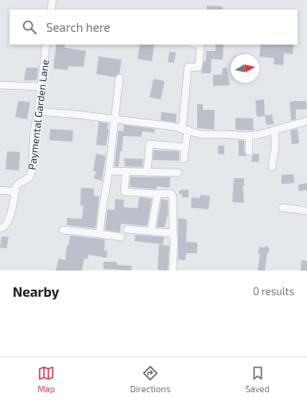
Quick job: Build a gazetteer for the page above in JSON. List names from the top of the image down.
{
  "streets": {
    "street": ["Paymental Garden Lane"]
  },
  "north": "right",
  "page": {
    "search": "Search here",
    "heading": ["Nearby", "0 results"],
    "nav": ["Map", "Directions", "Saved"]
  }
}
